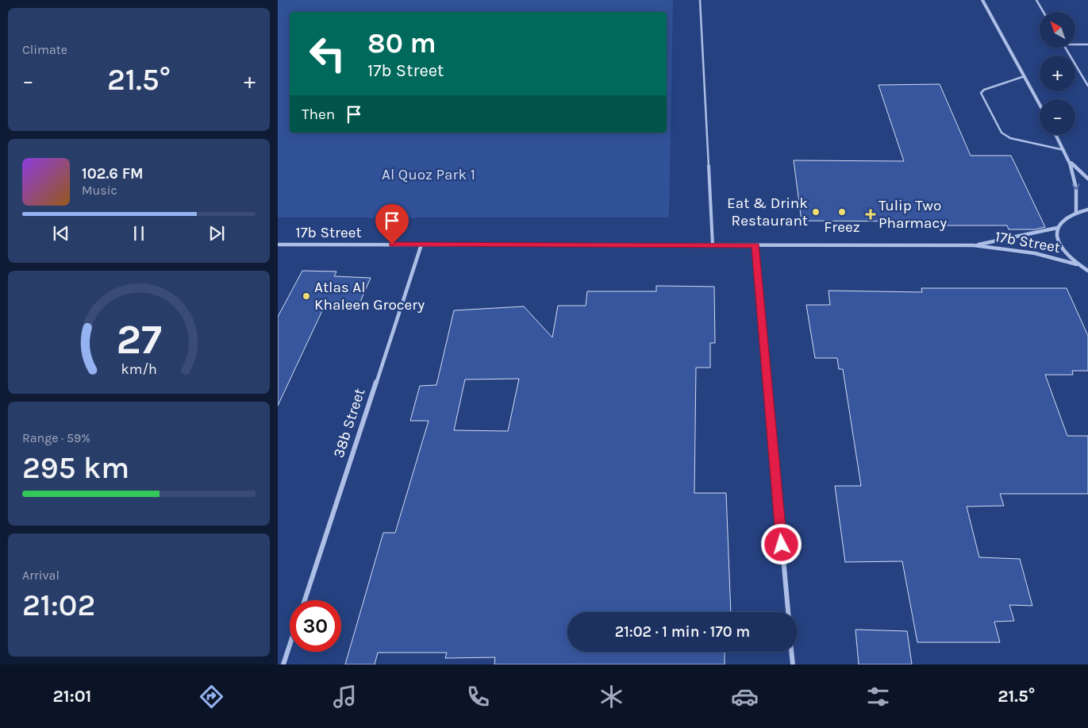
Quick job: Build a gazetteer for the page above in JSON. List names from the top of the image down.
{
  "streets": {
    "street": ["17b Street", "38b Street"]
  },
  "crossings": [
    ["17b Street", "38b Street"]
  ],
  "parks": ["Al Quoz Park 1"],
  "places": {
    "other": ["Eat & Drink Restaurant", "Freez", "Atlas Al Khaleen Grocery"],
    "health": ["Tulip Two Pharmacy"]
  },
  "north": "top left",
  "page": {
    "tile": [
      "Climate",
      ["Range · 59%", "295 km"],
      ["Arrival", "21:02"]
    ],
    "map_buttons": ["+", "−"],
    "turn": ["80 m", "17b Street"],
    "heat": ["−", "21.5°", "+"],
    "then": "Then",
    "song": ["102.6 FM", "Music"],
    "limit": "30",
    "trip": "21:02 · 1 min · 170 m",
    "tabs": ["21:01", "21.5°"],
    "gauge": ["27", "km/h"]
  }
}
